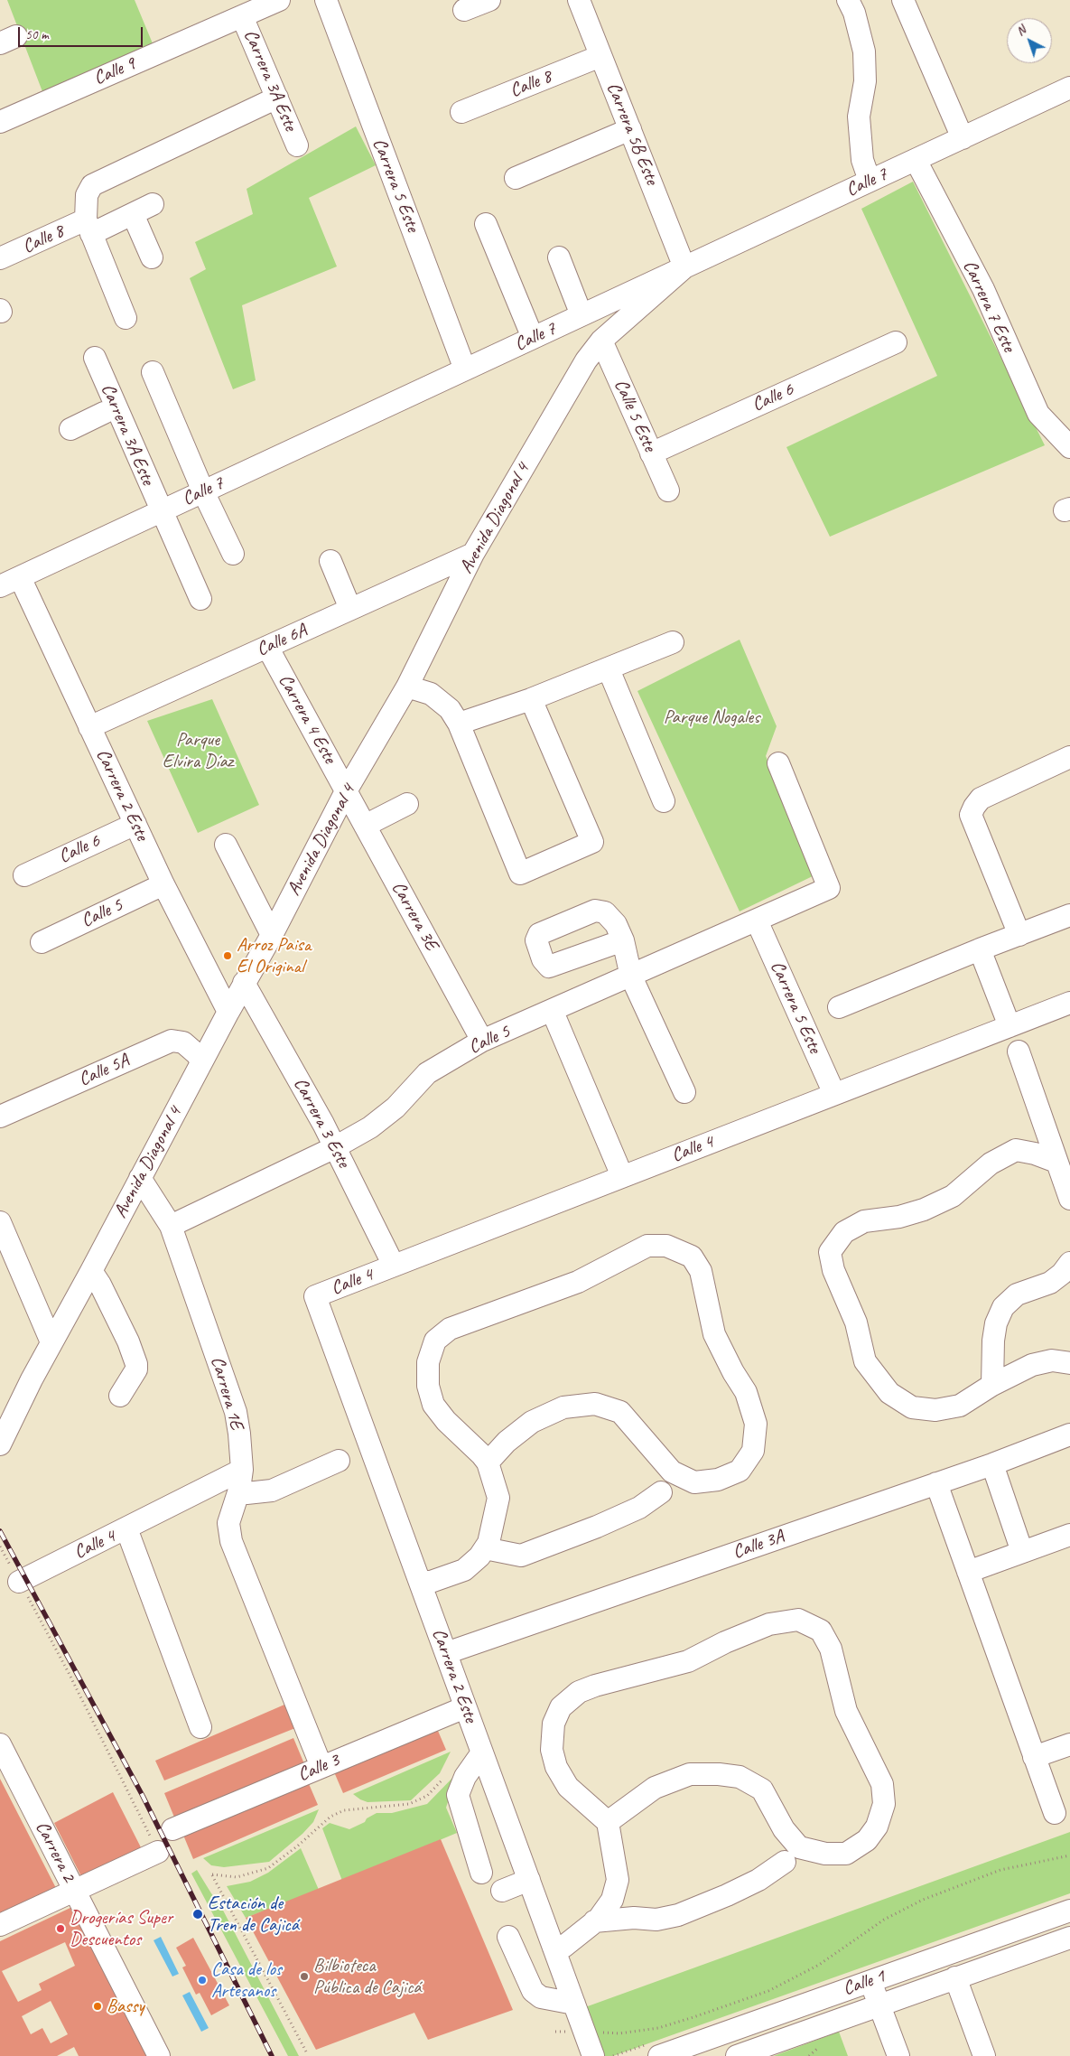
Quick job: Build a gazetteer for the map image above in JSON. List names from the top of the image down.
{
  "streets": {
    "street": [
      "Calle 9",
      "Carrera 3A Este",
      "Calle 8",
      "Carrera 5B Este",
      "Calle 7",
      "Carrera 5 Este",
      "Carrera 7 Este",
      "Calle 6",
      "Calle 5 Este",
      "Avenida Diagonal 4",
      "Calle 6A",
      "Carrera 4 Este",
      "Carrera 2 Este",
      "Calle 5",
      "Carrera 3E",
      "Calle 5A",
      "Carrera 3 Este",
      "Calle 4",
      "Carrera 1E",
      "Calle 3A",
      "Calle 3",
      "Carrera 2",
      "Calle 1"
    ]
  },
  "crossings": [
    ["Calle 9", "Carrera 3A Este"],
    ["Carrera 3A Este", "Calle 7"],
    ["Calle 8", "Carrera 5B Este"],
    ["Carrera 5B Este", "Calle 7"],
    ["Carrera 5B Este", "Avenida Diagonal 4"],
    ["Calle 7", "Carrera 5 Este"],
    ["Calle 7", "Carrera 7 Este"],
    ["Calle 7", "Avenida Diagonal 4"],
    ["Calle 7", "Carrera 2 Este"],
    ["Carrera 5 Este", "Calle 5"],
    ["Carrera 5 Este", "Calle 4"],
    ["Calle 6", "Calle 5 Este"],
    ["Calle 6", "Carrera 2 Este"],
    ["Calle 5 Este", "Avenida Diagonal 4"],
    ["Avenida Diagonal 4", "Calle 6A"],
    ["Avenida Diagonal 4", "Carrera 4 Este"],
    ["Avenida Diagonal 4", "Carrera 2 Este"],
    ["Avenida Diagonal 4", "Carrera 3E"],
    ["Avenida Diagonal 4", "Calle 5A"],
    ["Avenida Diagonal 4", "Carrera 3 Este"],
    ["Avenida Diagonal 4", "Carrera 1E"],
    ["Calle 6A", "Carrera 4 Este"],
    ["Calle 6A", "Carrera 2 Este"],
    ["Carrera 4 Este", "Carrera 3E"],
    ["Carrera 2 Este", "Calle 5"],
    ["Carrera 2 Este", "Calle 4"],
    ["Carrera 2 Este", "Calle 3A"],
    ["Carrera 2 Este", "Calle 3"],
    ["Calle 5", "Carrera 3E"],
    ["Calle 5", "Carrera 3 Este"],
    ["Calle 5", "Carrera 1E"],
    ["Carrera 3 Este", "Calle 4"],
    ["Calle 4", "Carrera 1E"],
    ["Carrera 1E", "Calle 3"]
  ],
  "parks": ["Parque Nogales", "Parque Elvira Díaz"],
  "places": [
    "Arroz Paisa El Original",
    "Estación de Tren de Cajicá",
    "Drogerías Super Descuentos",
    "Bilbioteca Pública de Cajicá",
    "Casa de los Artesanos",
    "Bassy"
  ],
  "scale_bar": "50 m",
  "north": "top left"
}
